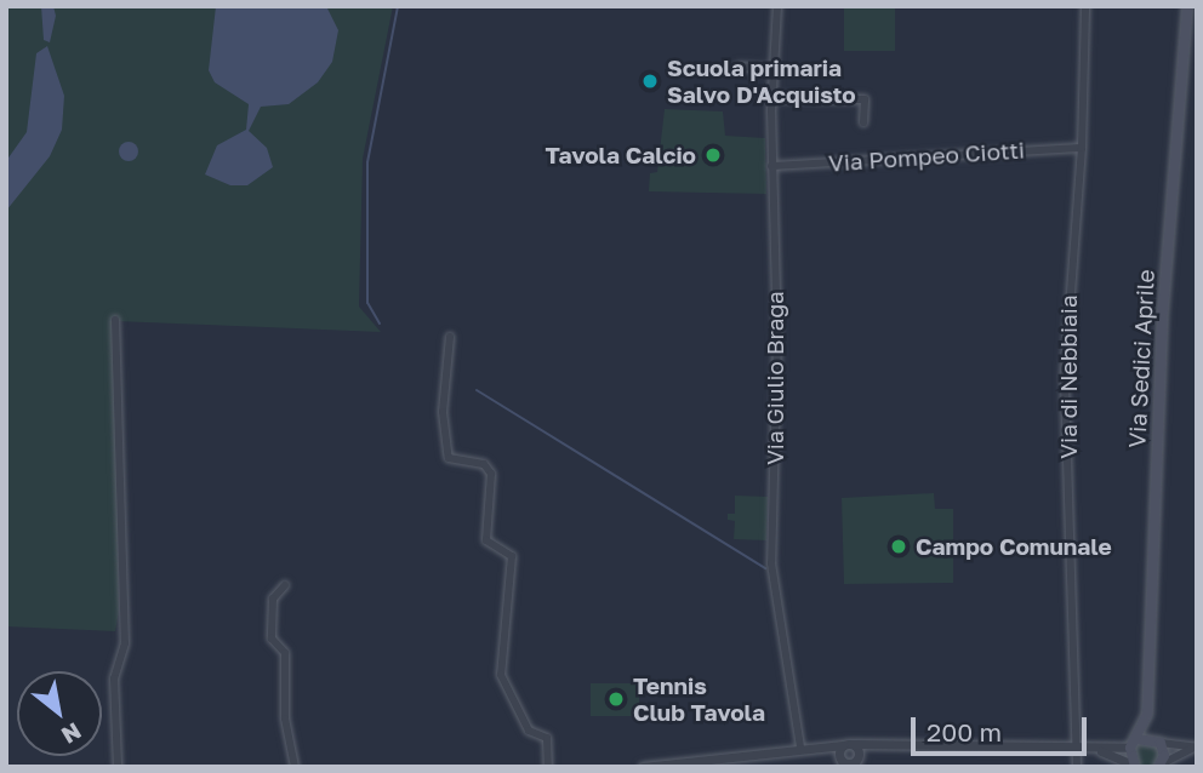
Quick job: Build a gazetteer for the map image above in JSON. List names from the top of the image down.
{
  "streets": {
    "main road": ["Via Sedici Aprile"],
    "street": ["Via Pompeo Ciotti", "Via di Nebbiaia", "Via Giulio Braga"]
  },
  "crossings": [
    ["Via Pompeo Ciotti", "Via di Nebbiaia"],
    ["Via Pompeo Ciotti", "Via Giulio Braga"]
  ],
  "places": [
    "Scuola primaria Salvo D'Acquisto",
    "Tavola Calcio",
    "Campo Comunale",
    "Tennis Club Tavola"
  ],
  "scale_bar": "200 m",
  "north": "bottom right"
}
